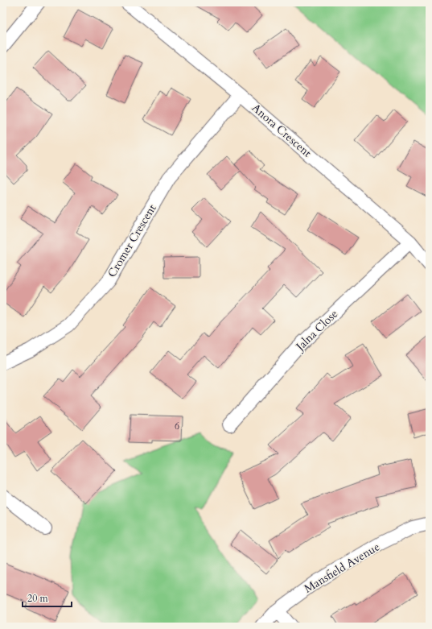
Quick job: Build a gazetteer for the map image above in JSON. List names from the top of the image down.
{
  "streets": {
    "street": [
      "Anora Crescent",
      "Cromer Crescent",
      "Jalna Close",
      "Mansfield Avenue"
    ]
  },
  "crossings": [
    ["Anora Crescent", "Cromer Crescent"],
    ["Anora Crescent", "Jalna Close"]
  ],
  "house_numbers": ["6"],
  "scale_bar": "20 m"
}
